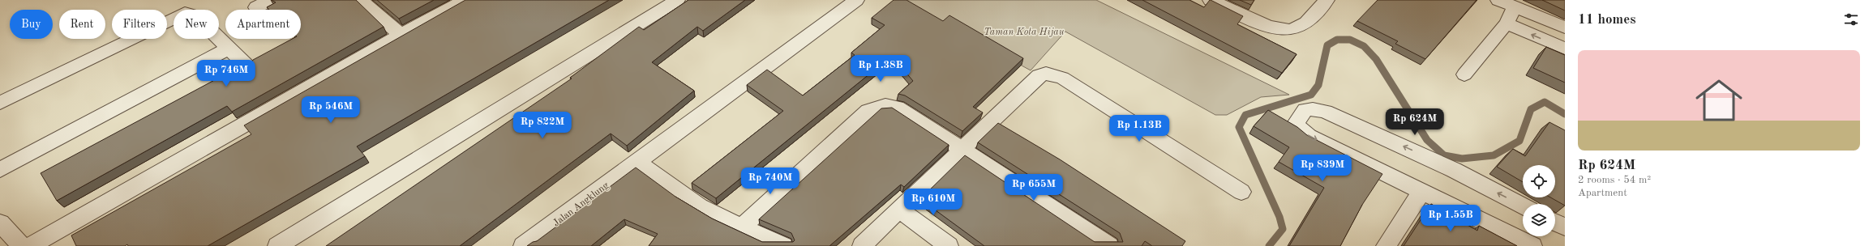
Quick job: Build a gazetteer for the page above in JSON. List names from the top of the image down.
{
  "streets": {
    "street": ["Jalan Angklung"]
  },
  "parks": ["Taman Kota Hijau"],
  "page": {
    "heading": "11 homes",
    "chip": [
      "Buy",
      "Rent",
      "Filters",
      "New",
      "Apartment"
    ],
    "list": [
      {
        "name": "Rp 624M",
        "note": "2 rooms · 54 m² · Apartment"
      }
    ],
    "price": [
      "Rp 1.38B",
      "Rp 746M",
      "Rp 546M",
      "Rp 624M",
      "Rp 822M",
      "Rp 1.13B",
      "Rp 839M",
      "Rp 740M",
      "Rp 655M",
      "Rp 610M",
      "Rp 1.55B"
    ]
  }
}
